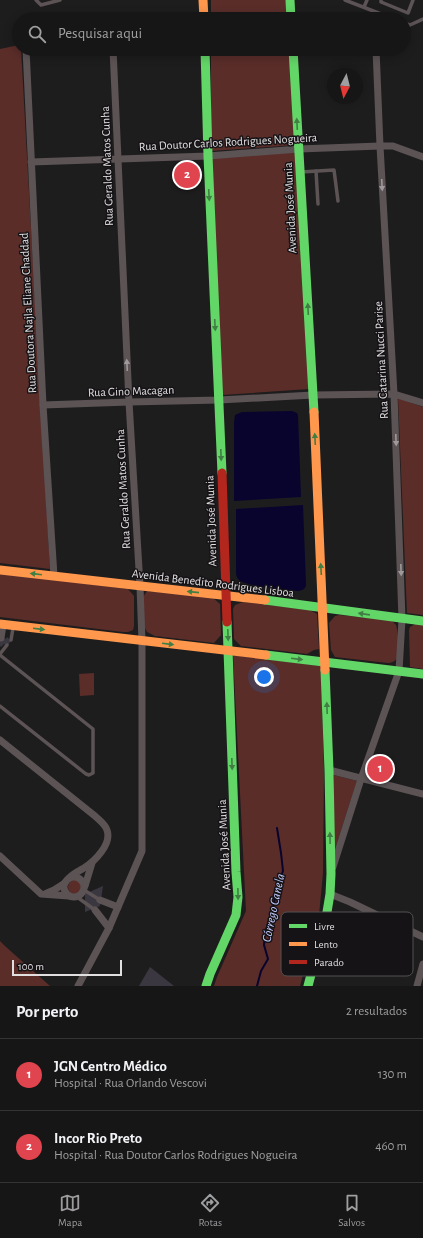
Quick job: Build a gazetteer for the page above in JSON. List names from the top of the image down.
{
  "streets": {
    "main road": ["Avenida José Munia", "Avenida Benedito Rodrigues Lisboa"],
    "street": [
      "Rua Doutor Carlos Rodrigues Nogueira",
      "Rua Geraldo Matos Cunha",
      "Rua Doutora Najla Eliane Chaddad",
      "Rua Catarina Nucci Parise",
      "Rua Gino Macagan"
    ]
  },
  "crossings": [
    ["Rua Doutor Carlos Rodrigues Nogueira", "Rua Geraldo Matos Cunha"],
    ["Rua Doutor Carlos Rodrigues Nogueira", "Avenida José Munia"],
    ["Rua Doutor Carlos Rodrigues Nogueira", "Rua Doutora Najla Eliane Chaddad"],
    ["Rua Doutor Carlos Rodrigues Nogueira", "Rua Catarina Nucci Parise"],
    ["Rua Geraldo Matos Cunha", "Rua Gino Macagan"],
    ["Rua Geraldo Matos Cunha", "Avenida Benedito Rodrigues Lisboa"],
    ["Avenida José Munia", "Rua Catarina Nucci Parise"],
    ["Avenida José Munia", "Rua Gino Macagan"],
    ["Avenida José Munia", "Avenida Benedito Rodrigues Lisboa"],
    ["Rua Doutora Najla Eliane Chaddad", "Rua Gino Macagan"],
    ["Rua Doutora Najla Eliane Chaddad", "Avenida Benedito Rodrigues Lisboa"],
    ["Rua Catarina Nucci Parise", "Rua Gino Macagan"],
    ["Rua Catarina Nucci Parise", "Avenida Benedito Rodrigues Lisboa"]
  ],
  "one_way": ["Rua Catarina Nucci Parise"],
  "water": ["Córrego Canela"],
  "legend": ["Livre", "Lento", "Parado"],
  "scale_bar": "100 m",
  "north": "bottom",
  "page": {
    "search": "Pesquisar aqui",
    "pins": ["2", "1"],
    "scale": "100 m",
    "heading": ["Por perto", "2 resultados"],
    "list": [
      {
        "mark": "1",
        "name": "JGN Centro Médico",
        "note": "Hospital · Rua Orlando Vescovi",
        "value": "130 m"
      },
      {
        "mark": "2",
        "name": "Incor Rio Preto",
        "note": "Hospital · Rua Doutor Carlos Rodrigues Nogueira",
        "value": "460 m"
      }
    ],
    "nav": ["Mapa", "Rotas", "Salvos"]
  }
}
